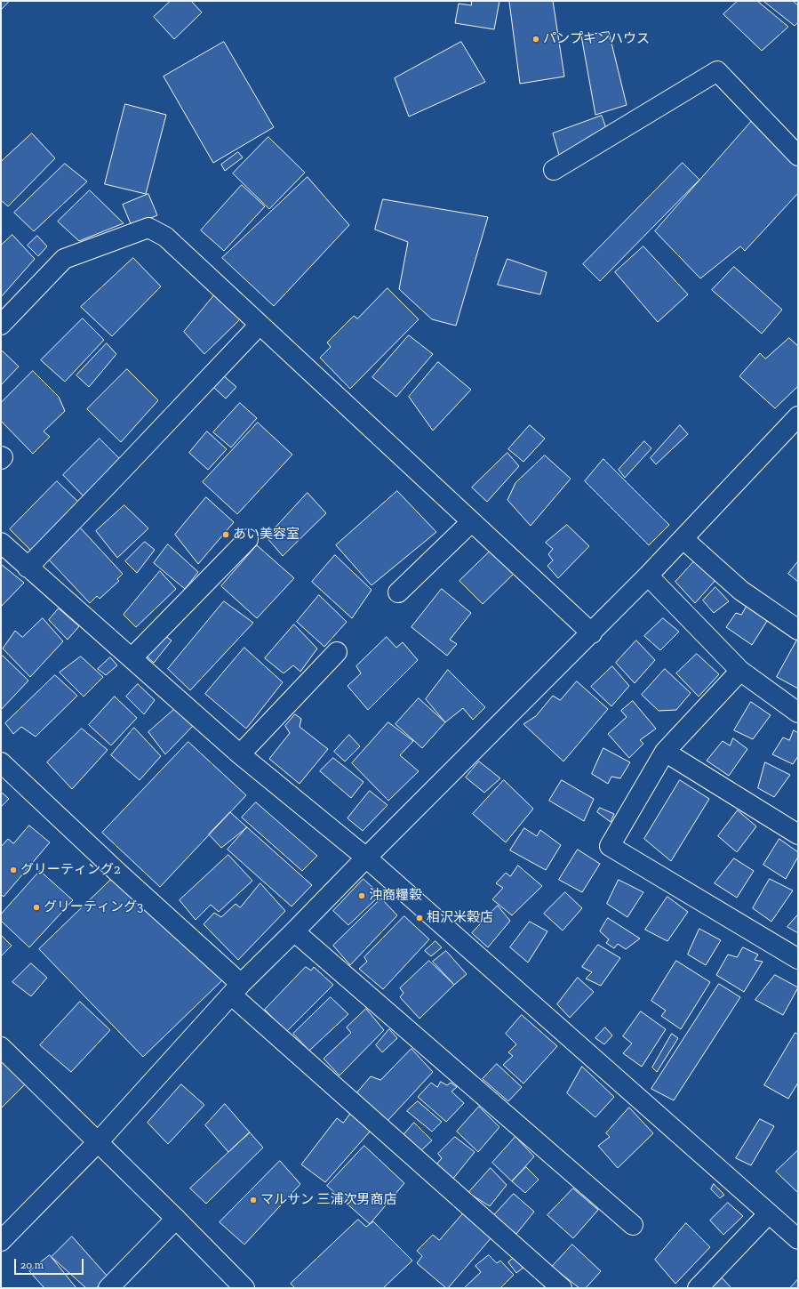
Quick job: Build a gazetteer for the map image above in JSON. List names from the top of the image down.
{
  "places": [
    "パンプキンハウス",
    "あい美容室",
    "グリーティング2",
    "沖商糧穀",
    "グリーティング3",
    "相沢米穀店",
    "マルサン 三浦次男商店"
  ],
  "scale_bar": "20 m"
}
